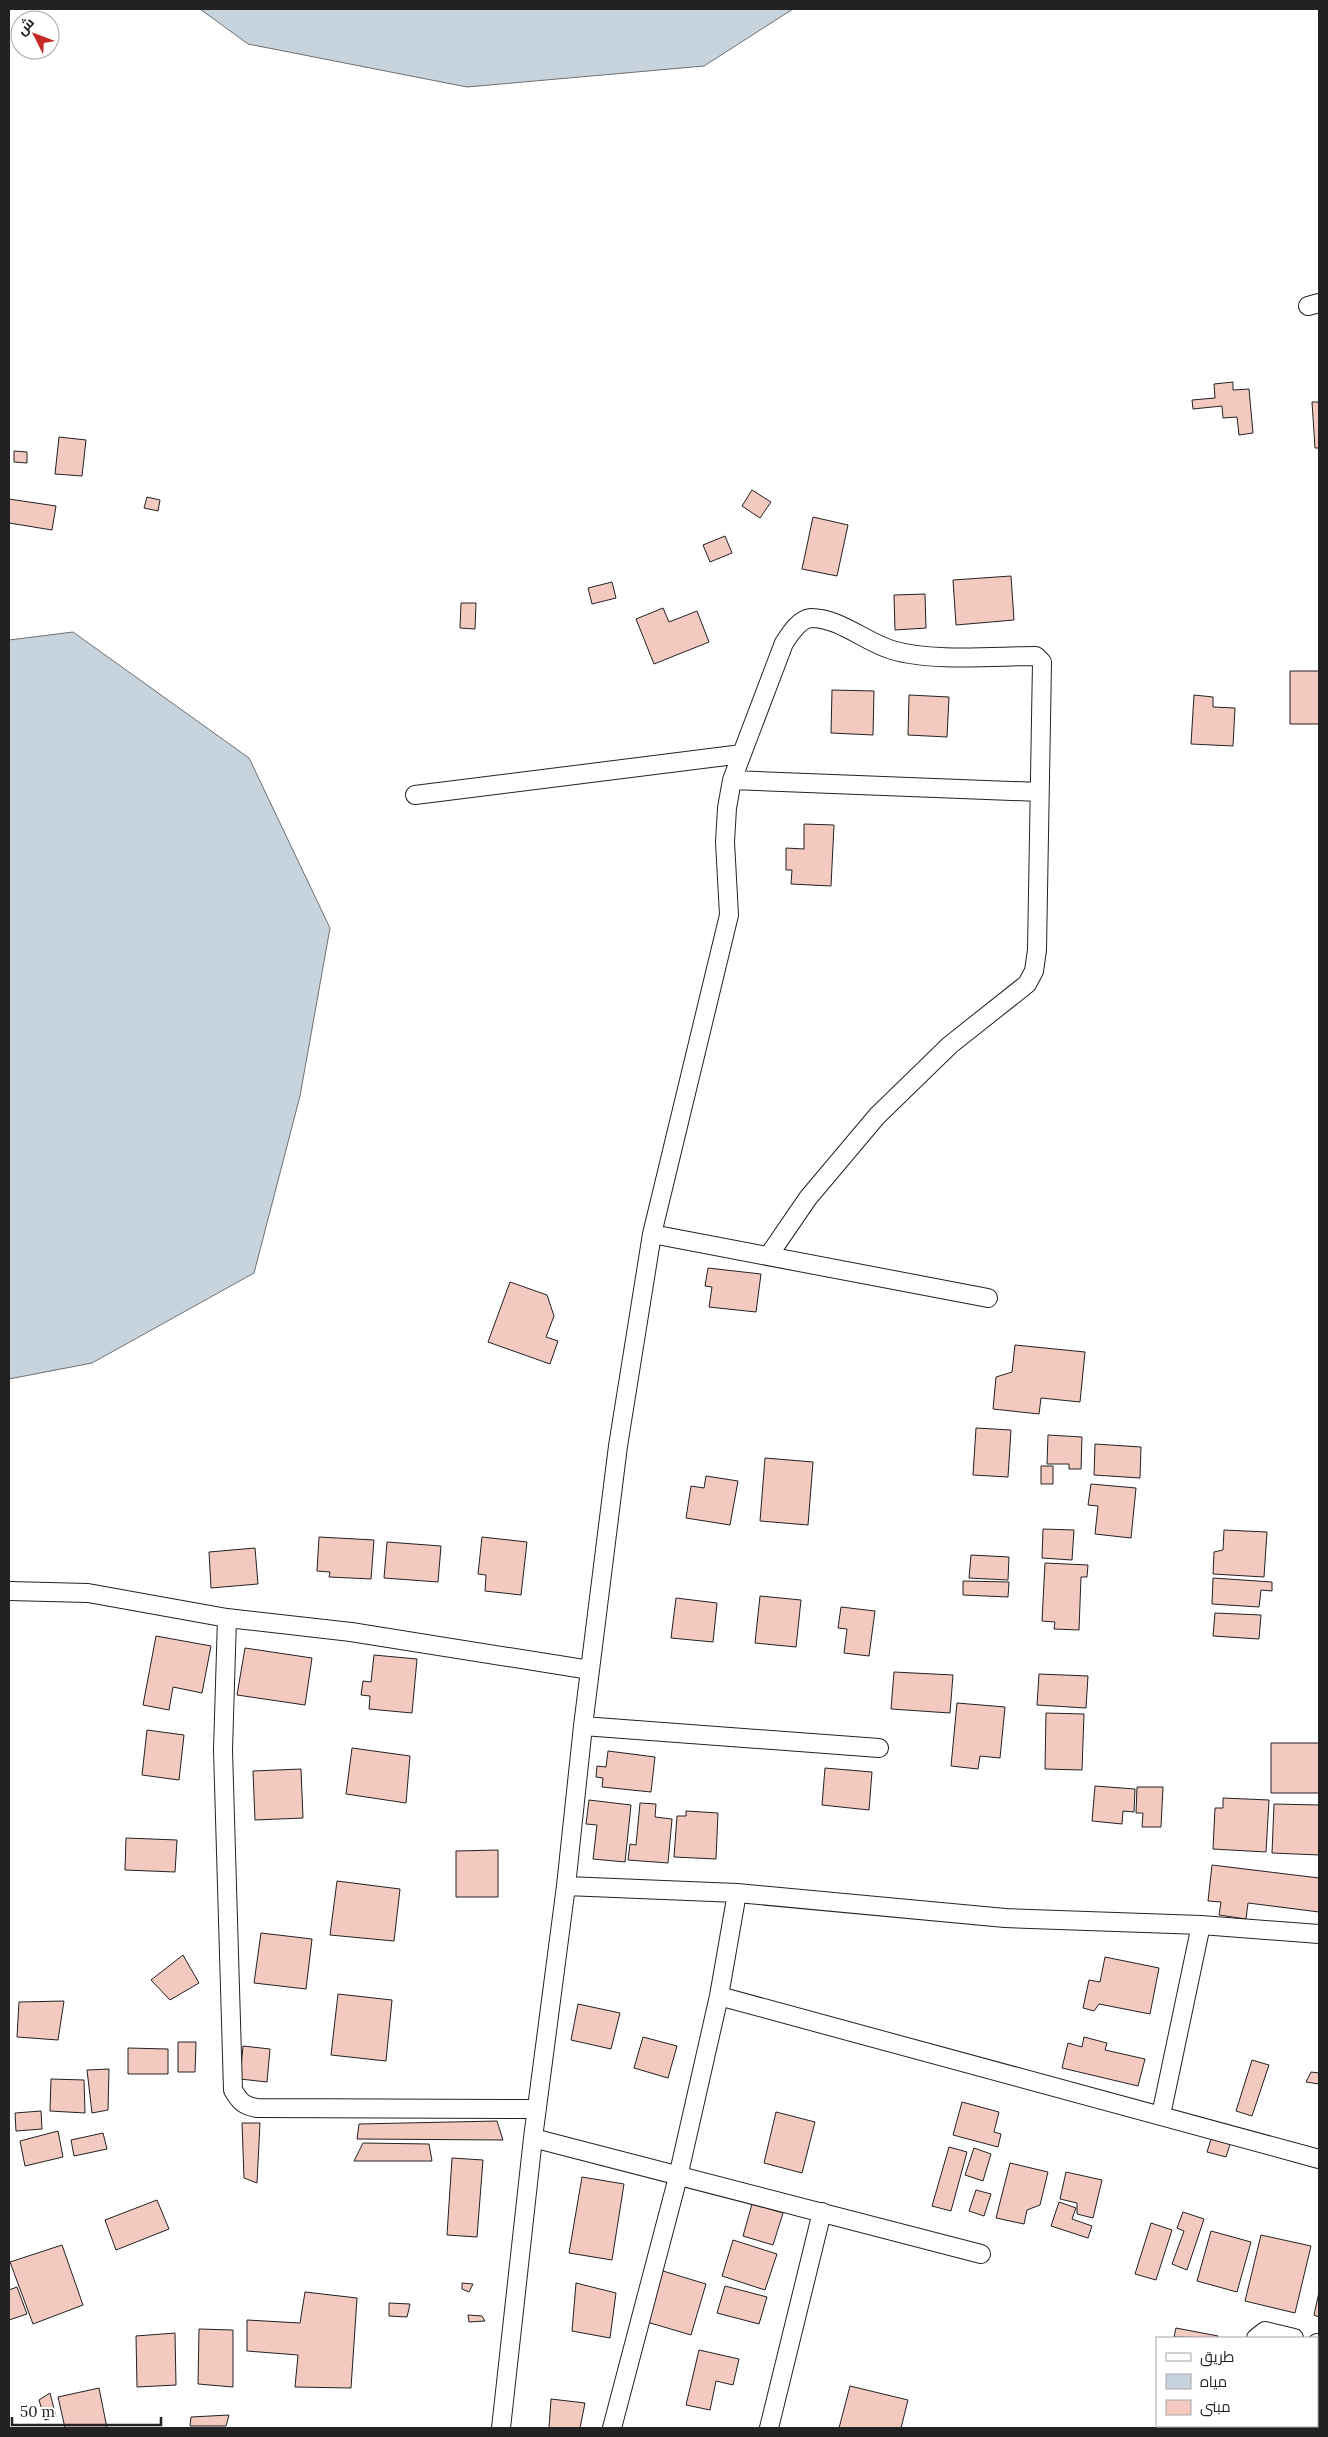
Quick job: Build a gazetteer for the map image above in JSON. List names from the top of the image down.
{
  "legend": ["طريق", "مياه", "مبنى"],
  "scale_bar": "50 m",
  "north": "top left"
}
